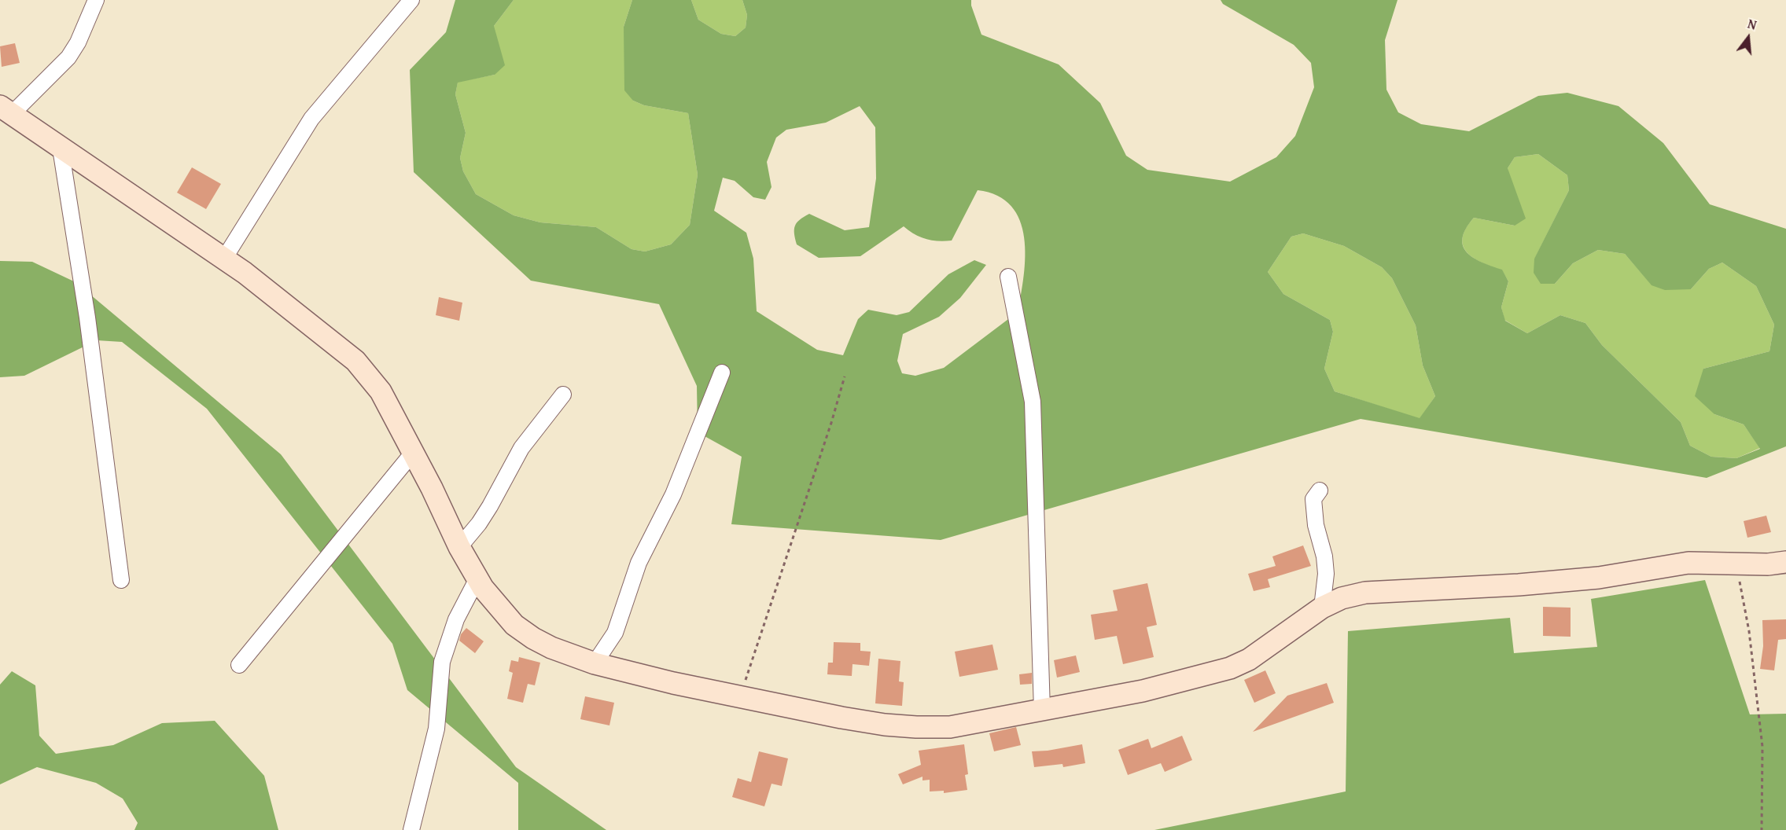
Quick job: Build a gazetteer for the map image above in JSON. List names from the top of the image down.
{
  "north": "top"
}
